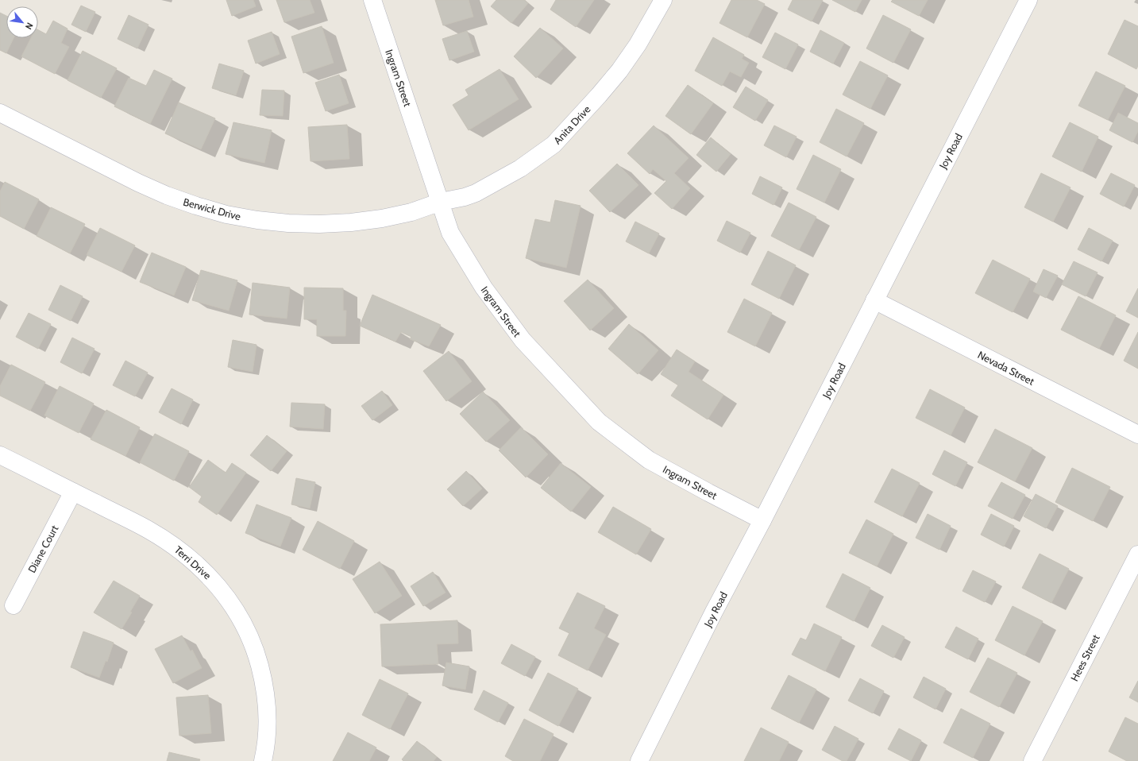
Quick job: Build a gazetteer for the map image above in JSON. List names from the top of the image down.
{
  "streets": {
    "street": [
      "Ingram Street",
      "Anita Drive",
      "Joy Road",
      "Berwick Drive",
      "Nevada Street",
      "Diane Court",
      "Terri Drive",
      "Hees Street"
    ]
  },
  "crossings": [
    ["Ingram Street", "Anita Drive"],
    ["Ingram Street", "Joy Road"],
    ["Ingram Street", "Berwick Drive"],
    ["Anita Drive", "Berwick Drive"],
    ["Joy Road", "Nevada Street"],
    ["Diane Court", "Terri Drive"]
  ],
  "north": "bottom right"
}
